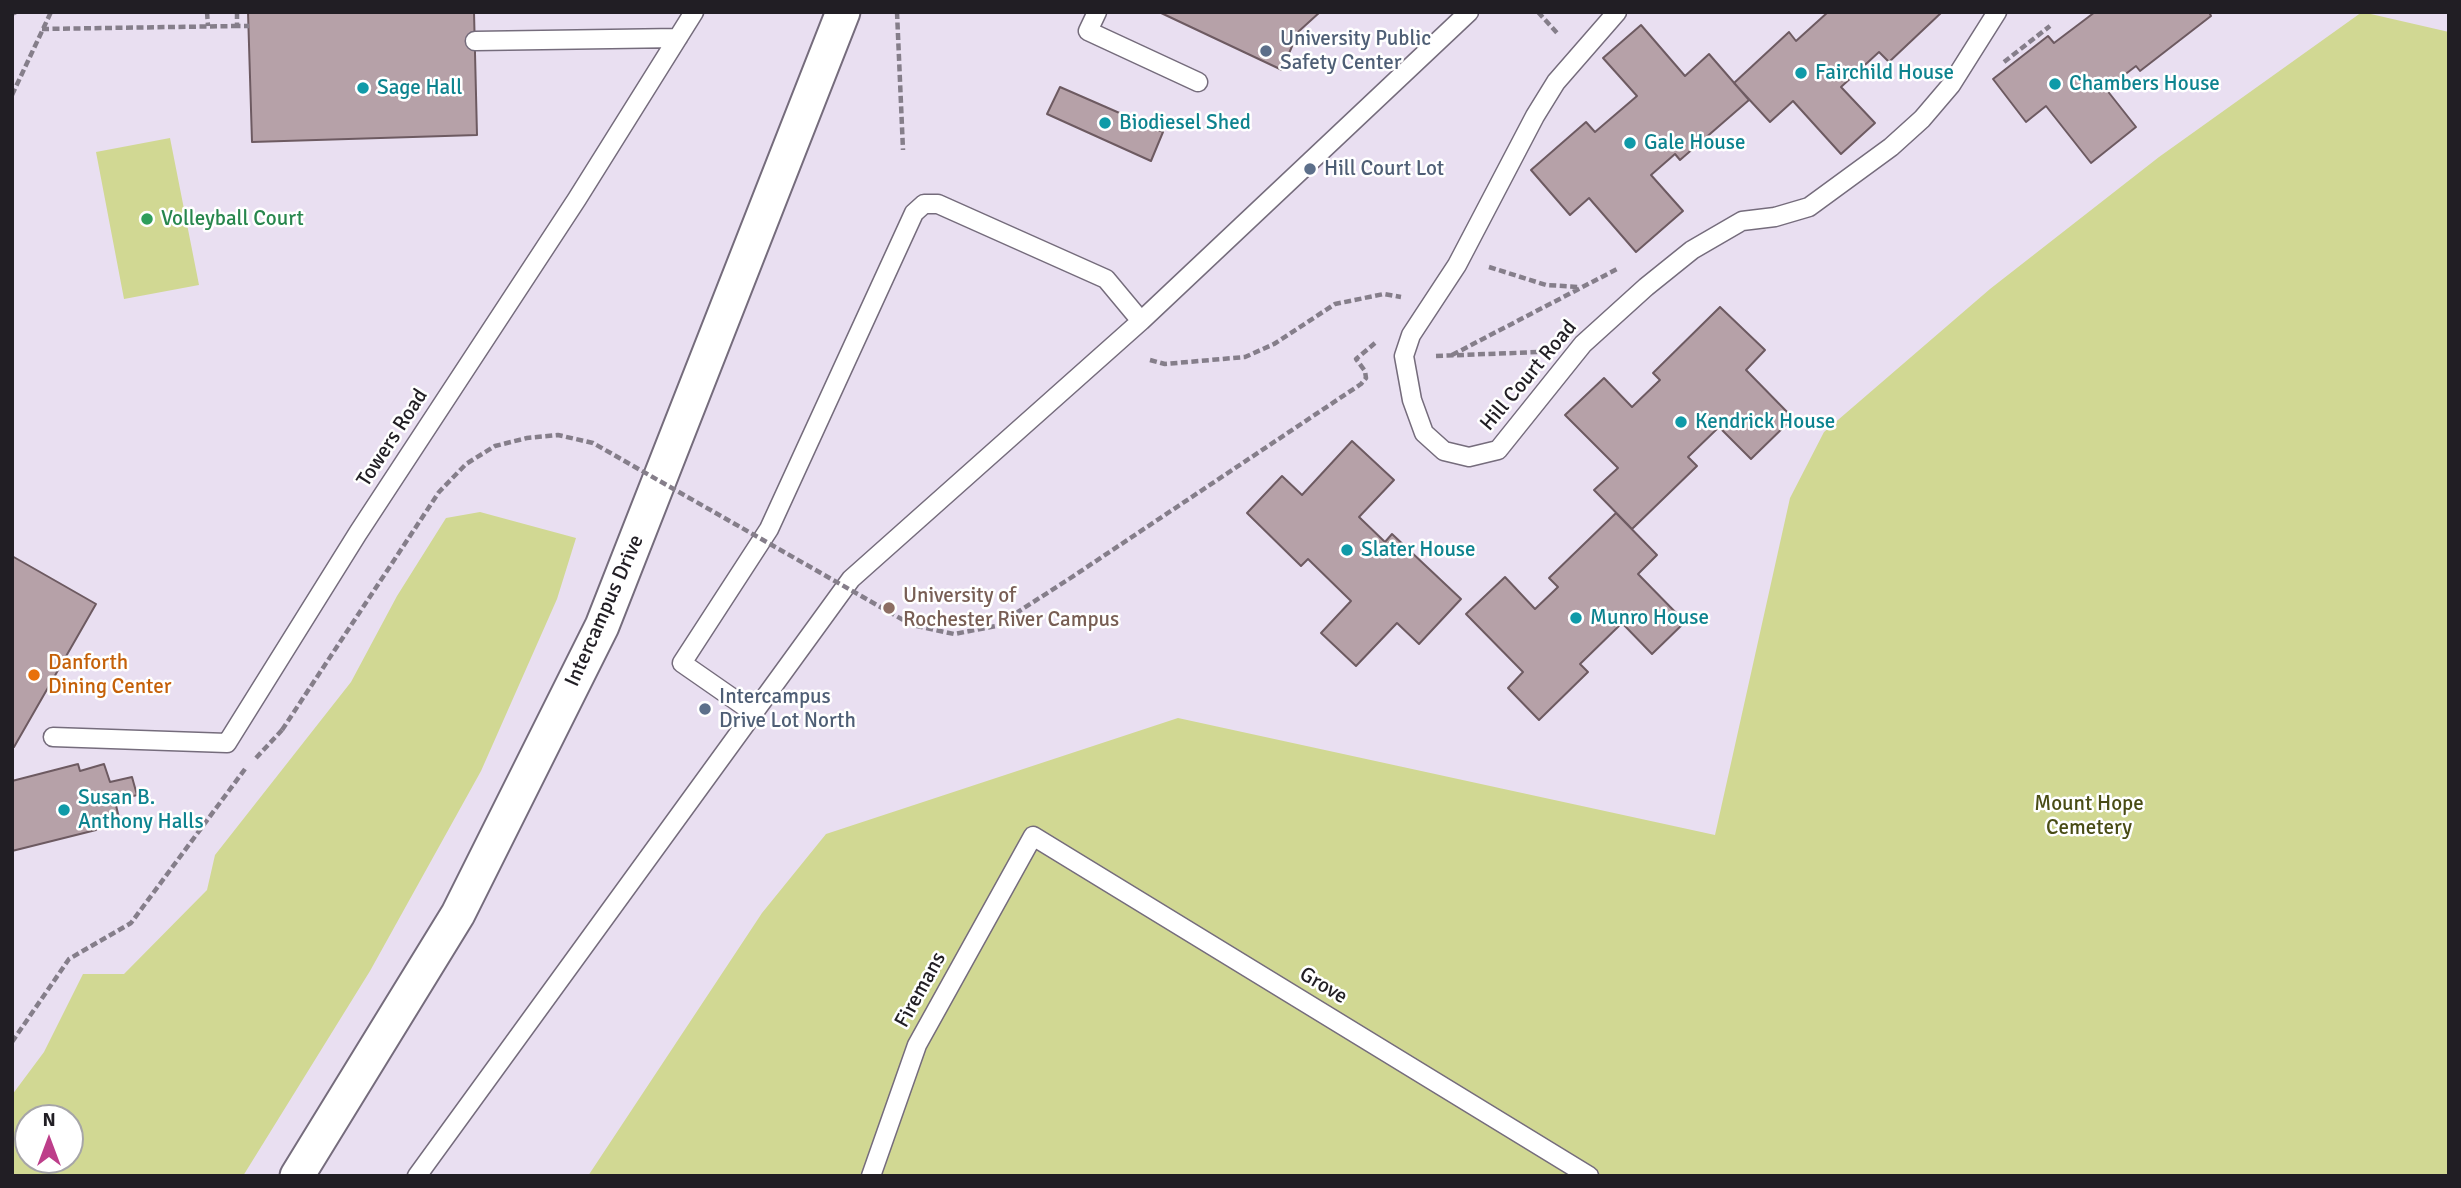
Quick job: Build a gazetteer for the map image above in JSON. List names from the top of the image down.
{
  "streets": {
    "street": ["Intercampus Drive"],
    "lane": [
      "Hill Court Road",
      "Towers Road",
      "Grove",
      "Firemans"
    ]
  },
  "crossings": [
    ["Grove", "Firemans"]
  ],
  "parks": ["Mount Hope Cemetery"],
  "places": [
    "University Public Safety Center",
    "Fairchild House",
    "Chambers House",
    "Sage Hall",
    "Biodiesel Shed",
    "Gale House",
    "Hill Court Lot",
    "Volleyball Court",
    "Kendrick House",
    "Slater House",
    "University of Rochester River Campus",
    "Munro House",
    "Danforth Dining Center",
    "Intercampus Drive Lot North",
    "Susan B. Anthony Halls"
  ],
  "north": "top"
}
